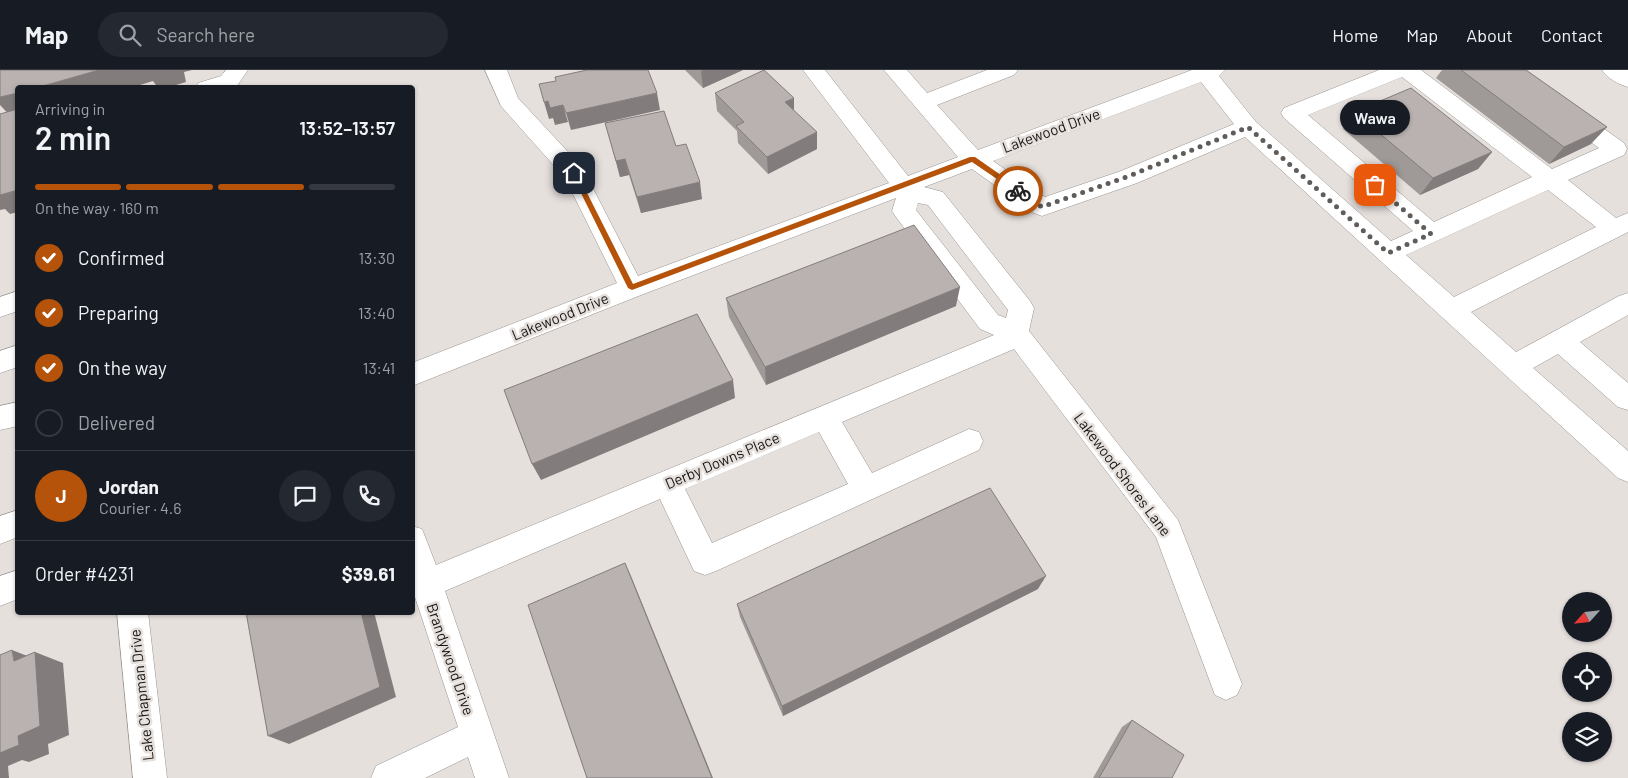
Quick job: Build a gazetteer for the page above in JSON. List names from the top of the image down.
{
  "streets": {
    "main road": [
      "Lakewood Drive",
      "Derby Downs Place",
      "Lakewood Shores Lane",
      "Brandywood Drive",
      "Lake Chapman Drive"
    ]
  },
  "crossings": [
    ["Derby Downs Place", "Lakewood Shores Lane"],
    ["Derby Downs Place", "Brandywood Drive"]
  ],
  "places": ["Wawa"],
  "north": "bottom left",
  "page": {
    "header": "Map",
    "search": "Search here",
    "nav": [
      "Home",
      "Map",
      "About",
      "Contact"
    ],
    "heading": ["2 min", "Arriving in", "13:52–13:57"],
    "panel": [
      "Jordan",
      "Courier · 4.6",
      "Order #4231",
      "$39.61"
    ],
    "bubble": "Wawa",
    "bar": "On the way · 160 m",
    "list": [
      ["Confirmed", "13:30"],
      ["Preparing", "13:40"],
      ["On the way", "13:41"],
      "Delivered"
    ],
    "round": "J"
  }
}
